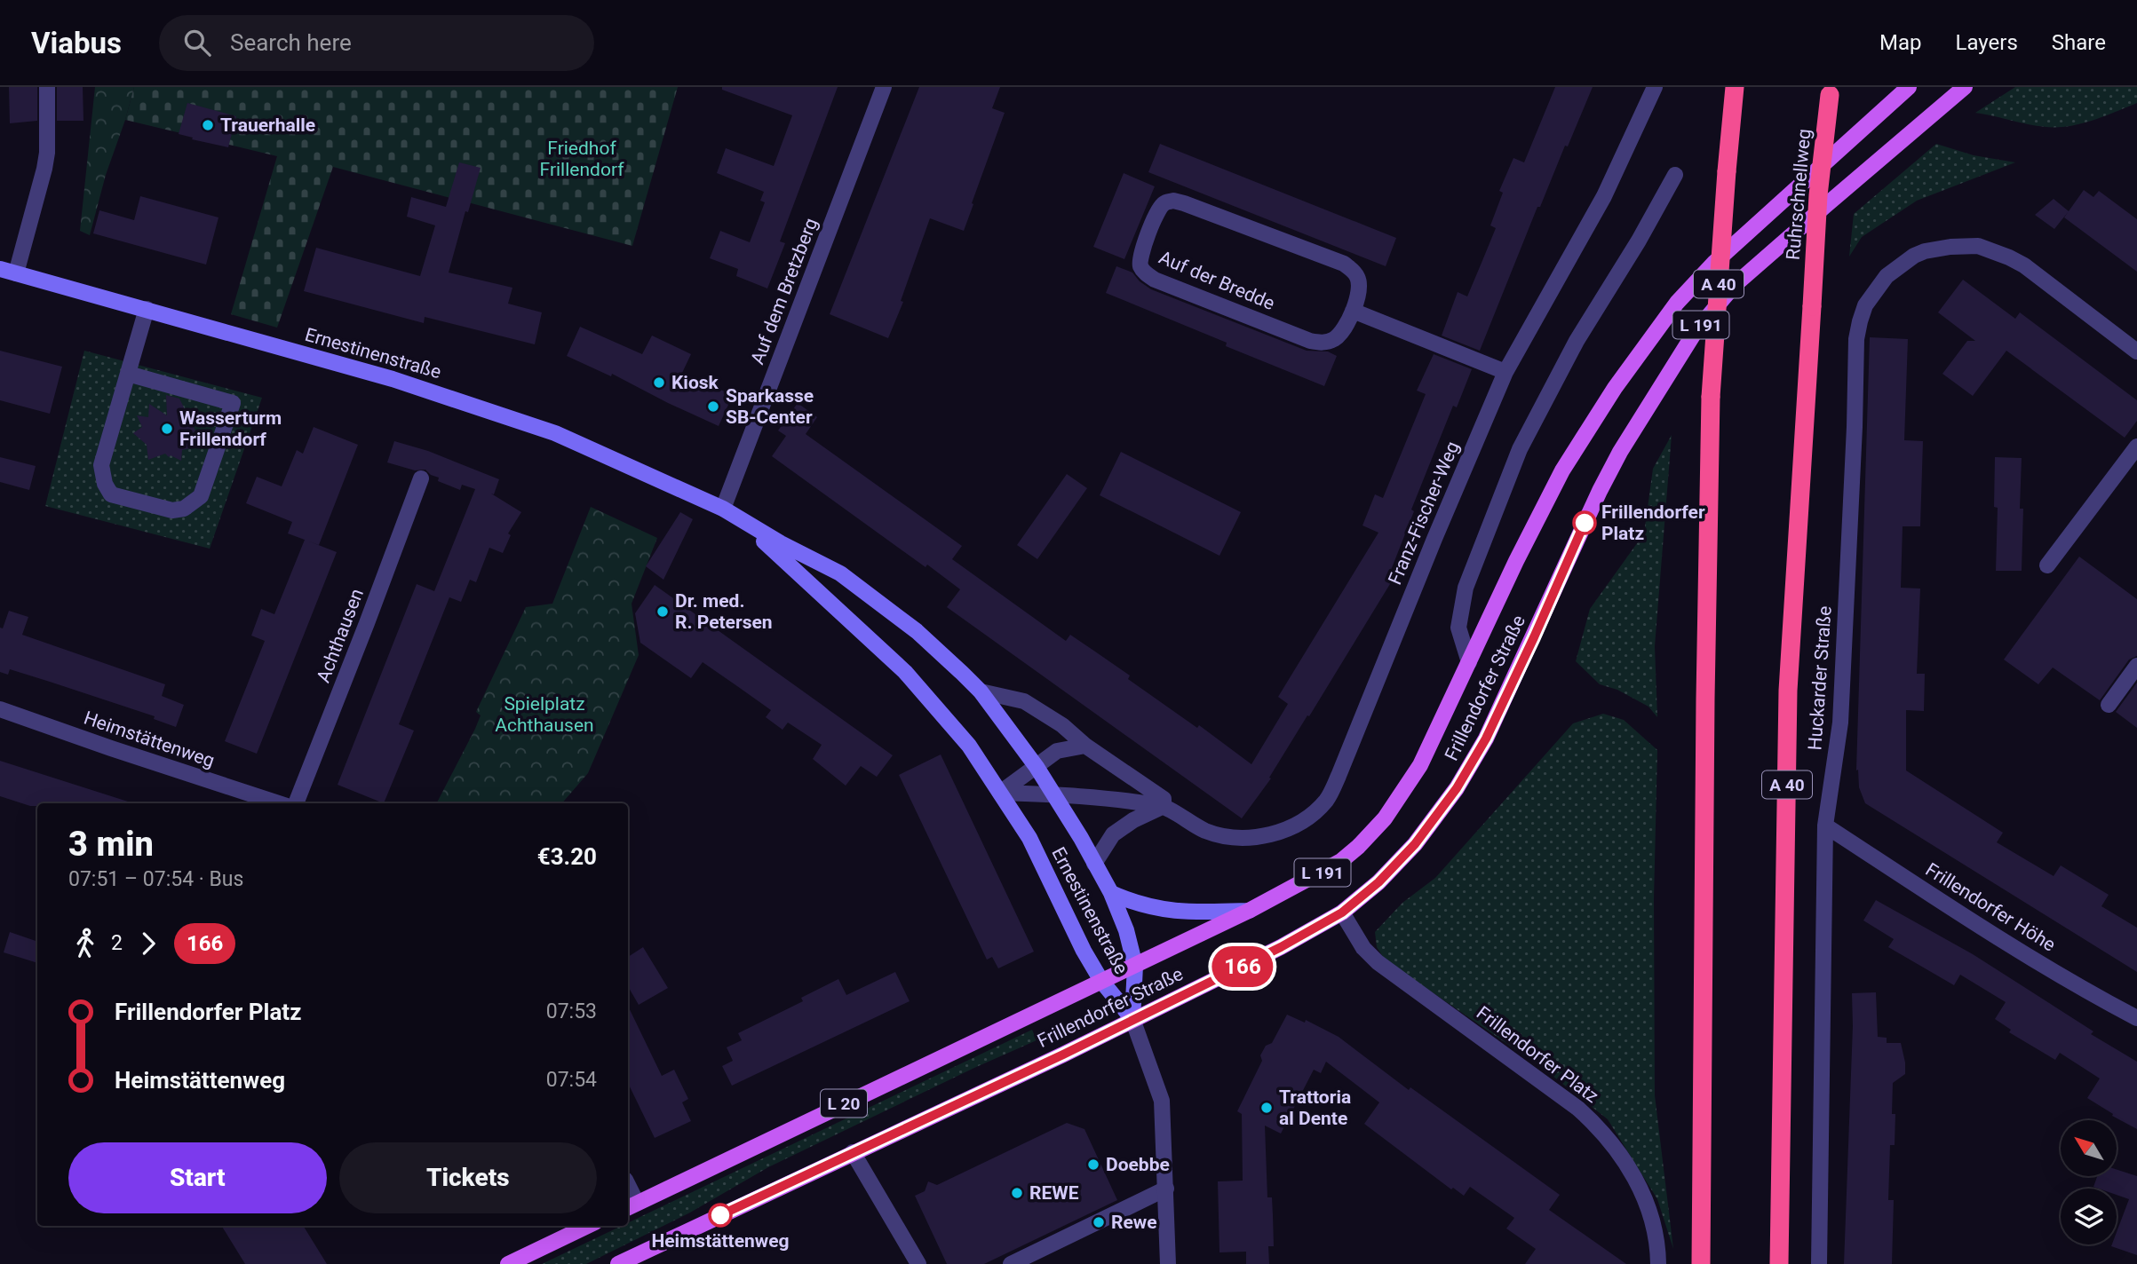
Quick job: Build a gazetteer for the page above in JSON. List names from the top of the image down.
{
  "streets": {
    "highway": ["Ruhrschnellweg", "A 40"],
    "main road": [
      "L 191",
      "Ernestinenstraße",
      "Frillendorfer Straße",
      "L 20"
    ],
    "street": [
      "Auf der Bredde",
      "Auf dem Bretzberg",
      "Franz-Fischer-Weg",
      "Achthausen",
      "Huckarder Straße",
      "Heimstättenweg",
      "Frillendorfer Höhe",
      "Frillendorfer Platz"
    ]
  },
  "crossings": [
    ["Auf dem Bretzberg", "Ernestinenstraße"],
    ["L 191", "Ernestinenstraße"],
    ["L 191", "Frillendorfer Straße"],
    ["Ernestinenstraße", "Franz-Fischer-Weg"],
    ["Ernestinenstraße", "Frillendorfer Straße"],
    ["Huckarder Straße", "Frillendorfer Höhe"],
    ["Frillendorfer Straße", "Frillendorfer Platz"]
  ],
  "parks": ["Friedhof Frillendorf", "Spielplatz Achthausen"],
  "places": [
    "Trauerhalle",
    "Kiosk",
    "Sparkasse SB-Center",
    "Wasserturm Frillendorf",
    "Frillendorfer Platz",
    "Dr. med. R. Petersen",
    "Trattoria al Dente",
    "Doebbe",
    "REWE",
    "Heimstättenweg",
    "Rewe"
  ],
  "lines": ["bus line 166"],
  "north": "top left",
  "page": {
    "header": "Viabus",
    "search": "Search here",
    "nav": ["Map", "Layers", "Share"],
    "on_map": "166",
    "heading": ["3 min", "07:51 – 07:54 · Bus", "€3.20"],
    "legs": ["2", "166"],
    "list": [
      {
        "name": "Frillendorfer Platz",
        "value": "07:53"
      },
      {
        "name": "Heimstättenweg",
        "value": "07:54"
      }
    ],
    "buttons": ["Start", "Tickets"]
  }
}
